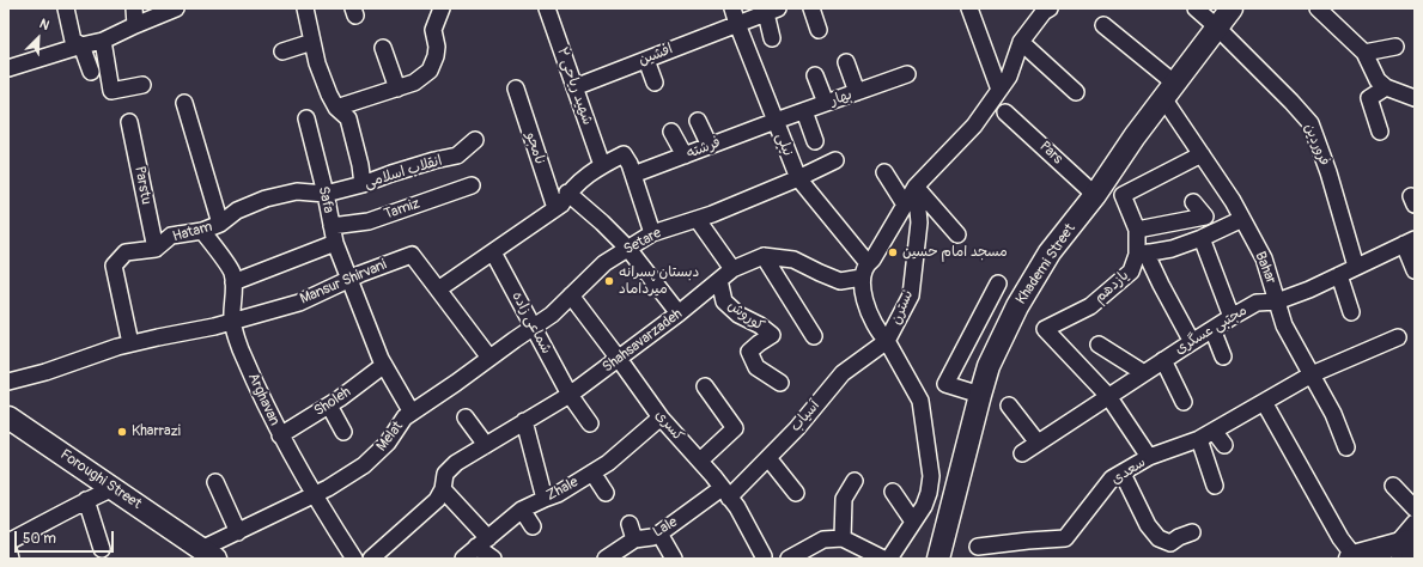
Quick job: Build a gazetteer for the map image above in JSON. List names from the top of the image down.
{
  "streets": {
    "main road": ["Khademi Street", "Foroughi Street"],
    "street": [
      "افشین",
      "شهید ریاحی ۲",
      "بهار",
      "نیلی",
      "فروردین",
      "نامجو",
      "فرشته",
      "Pars",
      "انقلاب اسلامی",
      "Parstu",
      "Safa",
      "Tamiz",
      "Hatam",
      "Setare",
      "Bahar",
      "Mansur Shirvani",
      "یازدهم",
      "نسترن",
      "کوروش",
      "شماعی زاده",
      "مجتبی عسگری",
      "Shahsavarzadeh",
      "Arghavan",
      "Sholeh",
      "آسیاب",
      "کسری",
      "Melat",
      "سعدی",
      "Zhale",
      "Lale"
    ]
  },
  "crossings": [
    ["افشین", "شهید ریاحی ۲"],
    ["افشین", "نیلی"],
    ["بهار", "نیلی"],
    ["بهار", "فرشته"],
    ["نیلی", "فرشته"],
    ["نیلی", "Setare"],
    ["فروردین", "Khademi Street"],
    ["فروردین", "مجتبی عسگری"],
    ["Pars", "Khademi Street"],
    ["انقلاب اسلامی", "Safa"],
    ["انقلاب اسلامی", "Hatam"],
    ["Parstu", "Hatam"],
    ["Safa", "Tamiz"],
    ["Safa", "Hatam"],
    ["Safa", "Mansur Shirvani"],
    ["Hatam", "Mansur Shirvani"],
    ["Hatam", "Arghavan"],
    ["Setare", "شماعی زاده"],
    ["Setare", "کسری"],
    ["Setare", "Melat"],
    ["Khademi Street", "Bahar"],
    ["Bahar", "یازدهم"],
    ["Bahar", "مجتبی عسگری"],
    ["Bahar", "سعدی"],
    ["Mansur Shirvani", "Arghavan"],
    ["یازدهم", "مجتبی عسگری"],
    ["نسترن", "آسیاب"],
    ["کوروش", "Shahsavarzadeh"],
    ["شماعی زاده", "Shahsavarzadeh"],
    ["شماعی زاده", "Melat"],
    ["Shahsavarzadeh", "کسری"],
    ["Arghavan", "Sholeh"],
    ["Arghavan", "Melat"],
    ["آسیاب", "کسری"],
    ["آسیاب", "Lale"],
    ["کسری", "Zhale"],
    ["کسری", "Lale"],
    ["Melat", "Foroughi Street"]
  ],
  "places": ["مسجد امام حسین", "دبستان پسرانه میرداماد", "Kharrazi"],
  "scale_bar": "50 m",
  "north": "top right"
}
